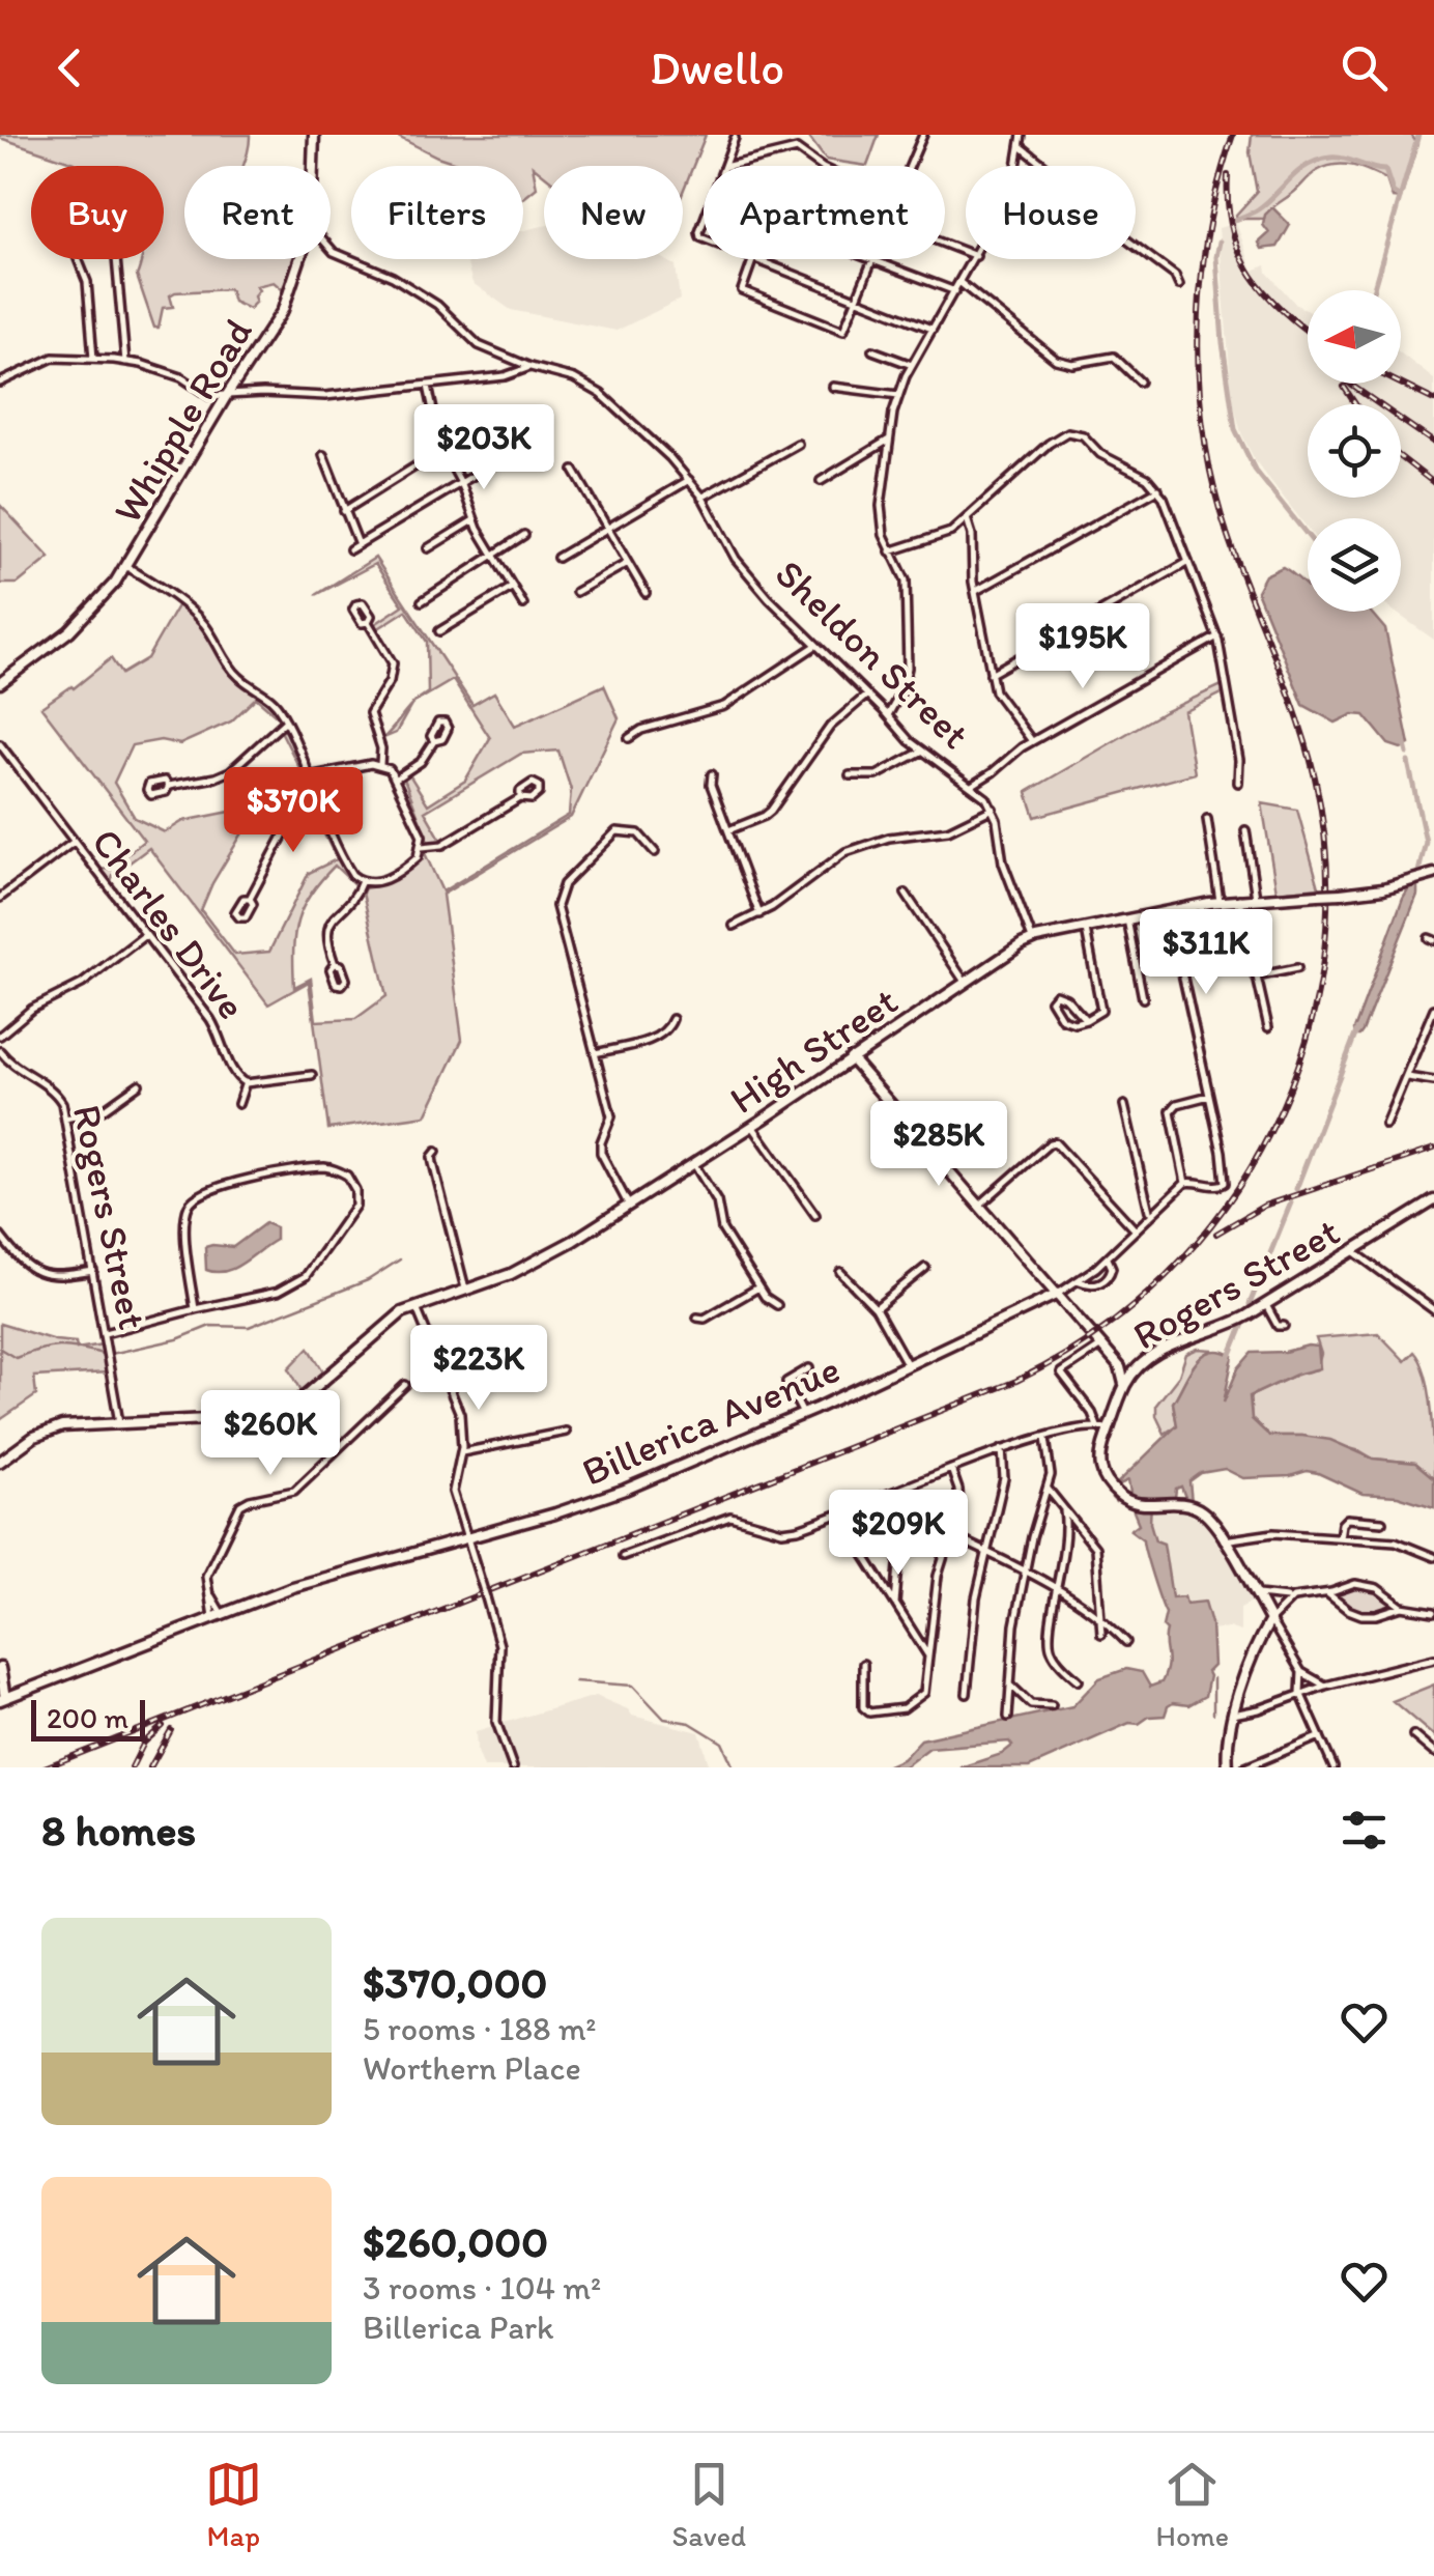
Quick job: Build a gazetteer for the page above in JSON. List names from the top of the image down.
{
  "streets": {
    "main road": [
      "Whipple Road",
      "High Street",
      "Rogers Street",
      "Billerica Avenue"
    ],
    "street": ["Sheldon Street", "Charles Drive"]
  },
  "crossings": [
    ["High Street", "Rogers Street"]
  ],
  "scale_bar": "200 m",
  "north": "left",
  "page": {
    "header": "Dwello",
    "chip": [
      "Buy",
      "Rent",
      "Filters",
      "New",
      "Apartment",
      "House"
    ],
    "price": [
      "$203K",
      "$195K",
      "$370K",
      "$311K",
      "$285K",
      "$223K",
      "$260K",
      "$209K"
    ],
    "scale": "200 m",
    "heading": "8 homes",
    "list": [
      {
        "name": "$370,000",
        "note": "5 rooms · 188 m² · Worthern Place"
      },
      {
        "name": "$260,000",
        "note": "3 rooms · 104 m² · Billerica Park"
      }
    ],
    "tabs": ["Map", "Saved", "Home"]
  }
}
